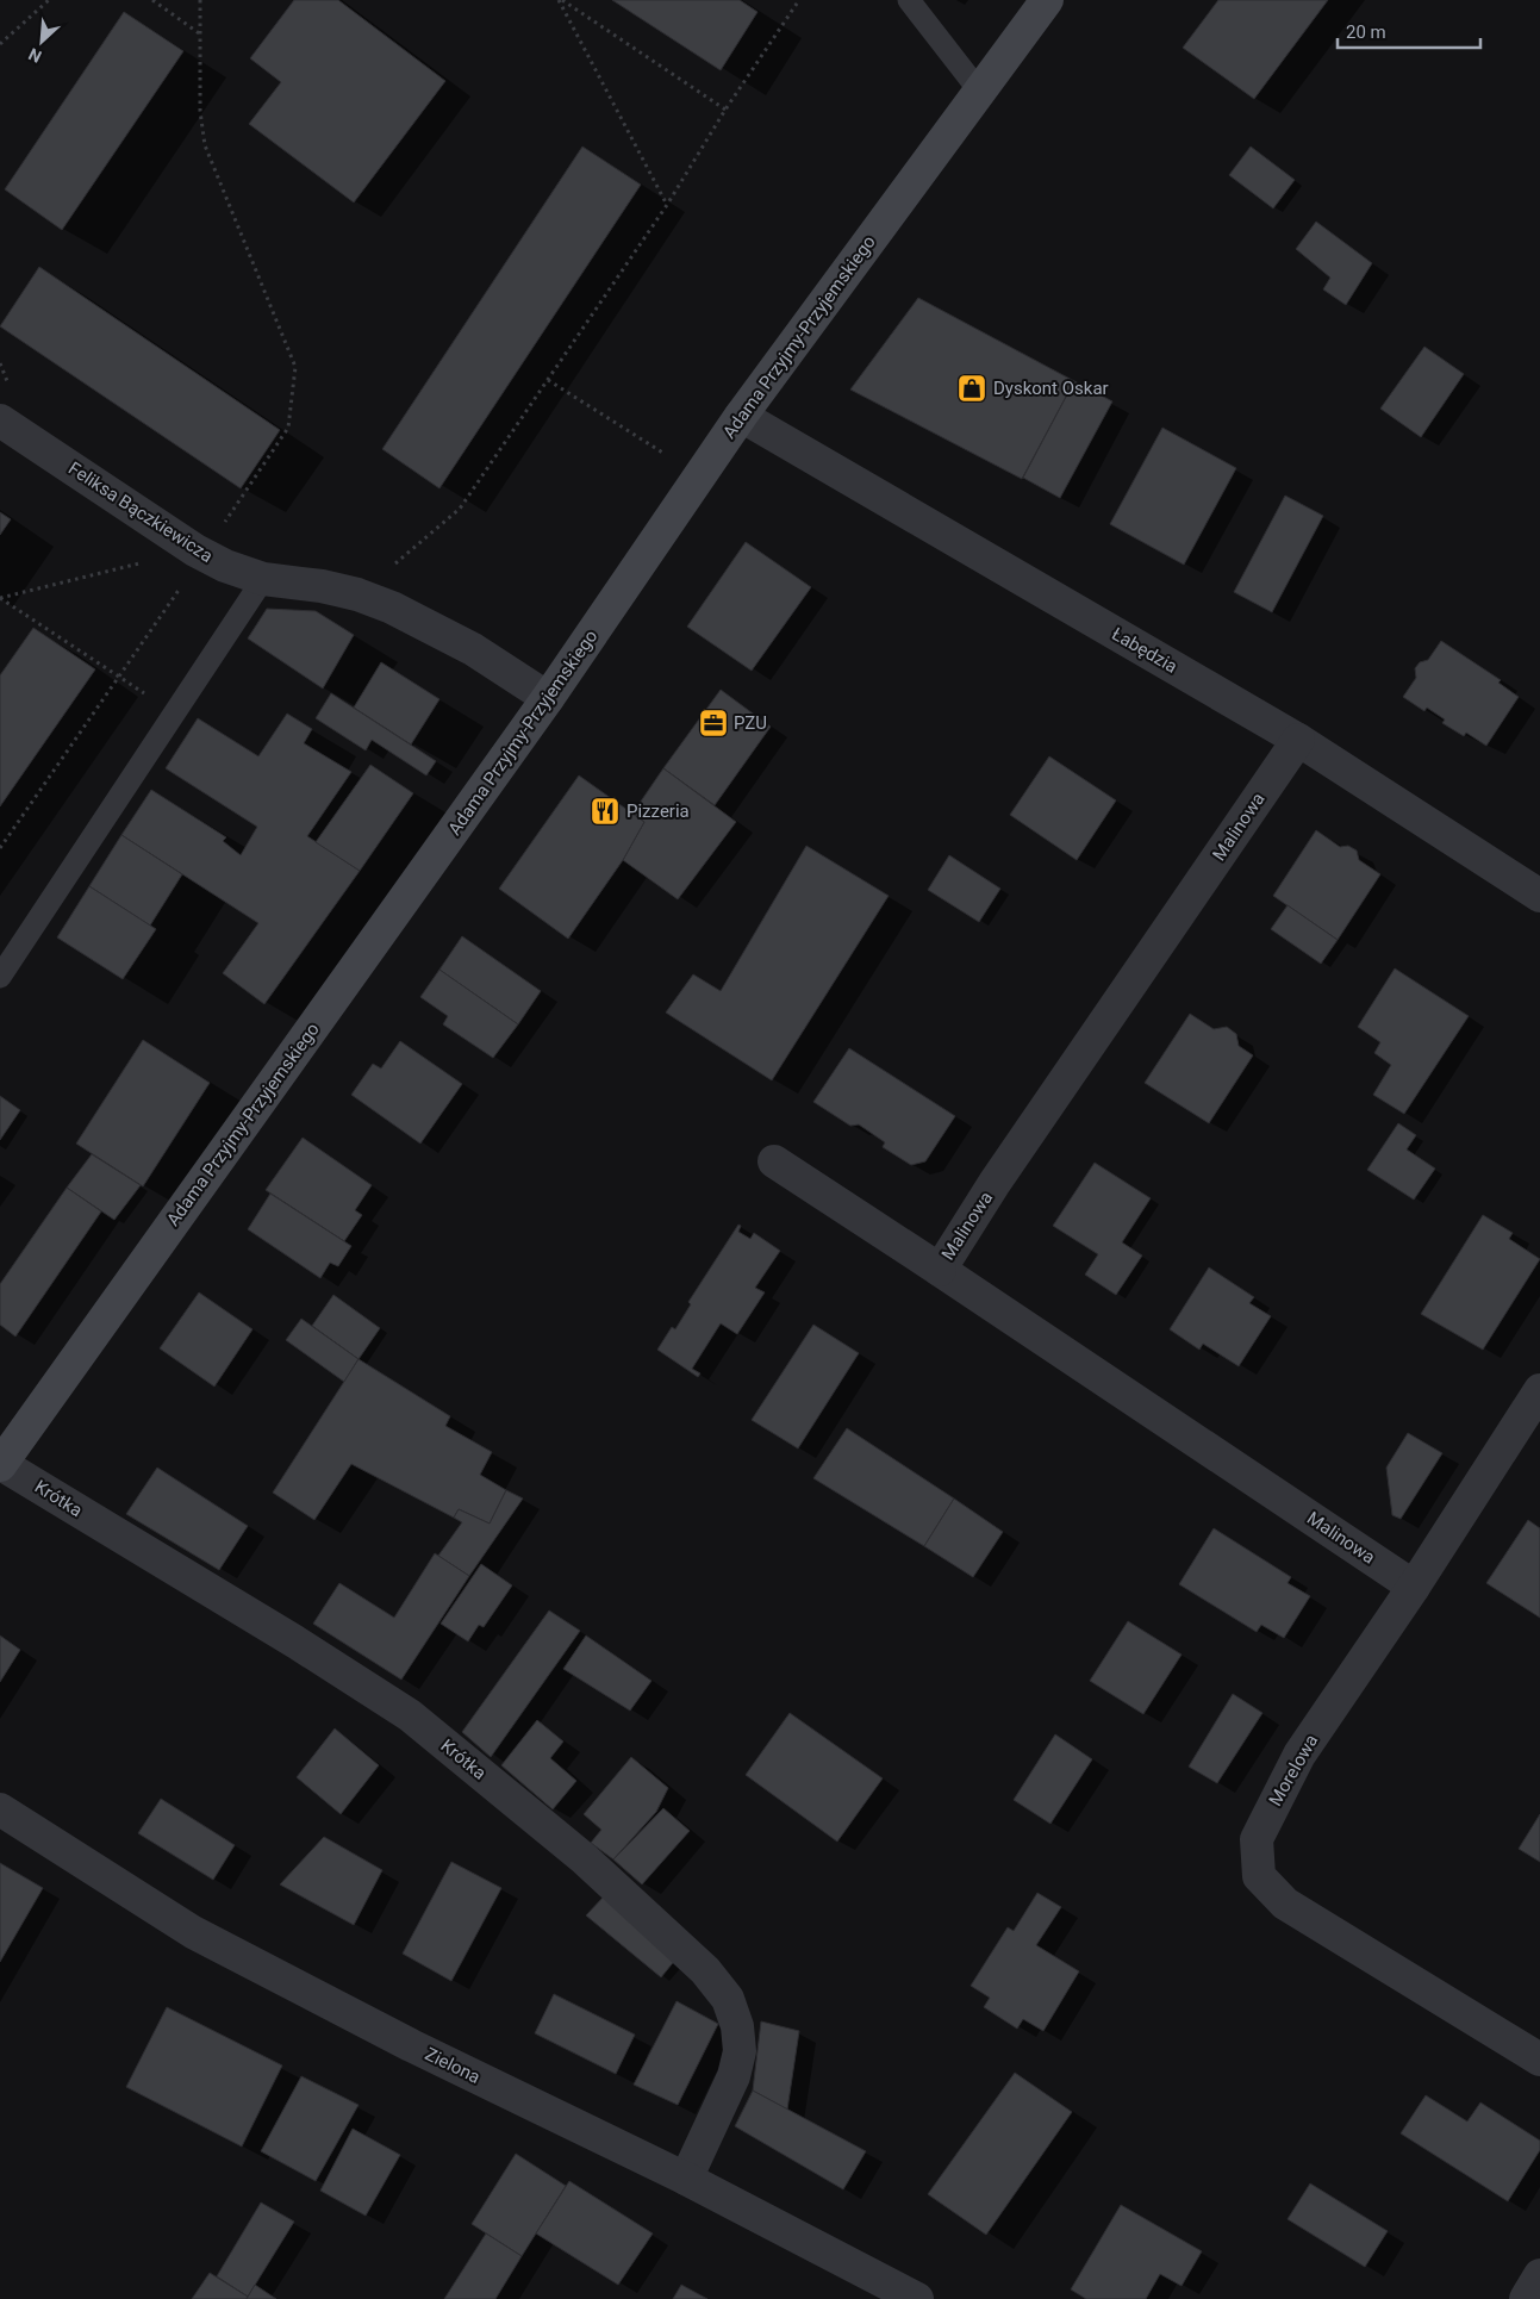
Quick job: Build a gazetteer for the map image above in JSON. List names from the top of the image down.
{
  "streets": {
    "street": [
      "Adama Przyjmy-Przyjemskiego",
      "Feliksa Bączkiewicza",
      "Łabędzia",
      "Malinowa",
      "Krótka",
      "Morelowa",
      "Zielona"
    ]
  },
  "crossings": [
    ["Adama Przyjmy-Przyjemskiego", "Feliksa Bączkiewicza"],
    ["Adama Przyjmy-Przyjemskiego", "Łabędzia"],
    ["Adama Przyjmy-Przyjemskiego", "Krótka"],
    ["Łabędzia", "Malinowa"],
    ["Malinowa", "Morelowa"],
    ["Krótka", "Zielona"]
  ],
  "places": {
    "shop": ["Dyskont Oskar"],
    "office": ["PZU"],
    "restaurant": ["Pizzeria"]
  },
  "scale_bar": "20 m",
  "north": "bottom left"
}
